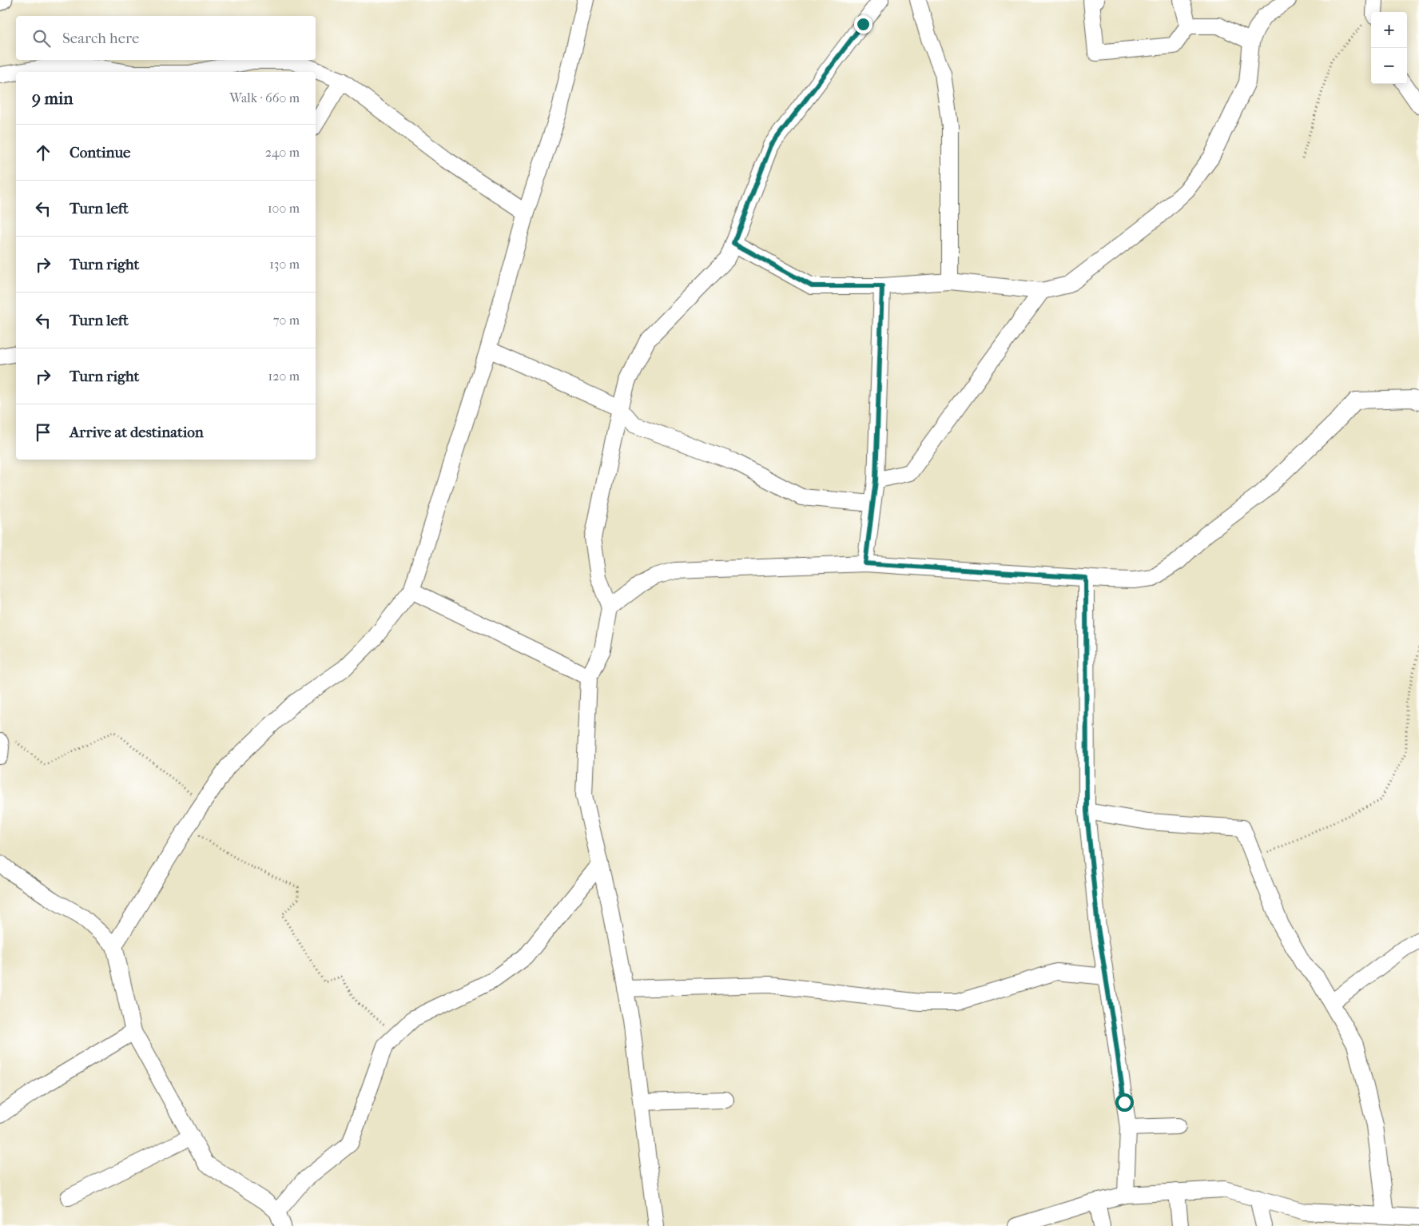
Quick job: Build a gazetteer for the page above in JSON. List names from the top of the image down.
{
  "page": {
    "map_buttons": ["+", "−"],
    "search": "Search here",
    "heading": ["9 min", "Walk · 660 m"],
    "list": [
      ["Continue", "240 m"],
      ["Turn left", "100 m"],
      ["Turn right", "130 m"],
      ["Turn left", "70 m"],
      ["Turn right", "120 m"],
      "Arrive at destination"
    ]
  }
}
